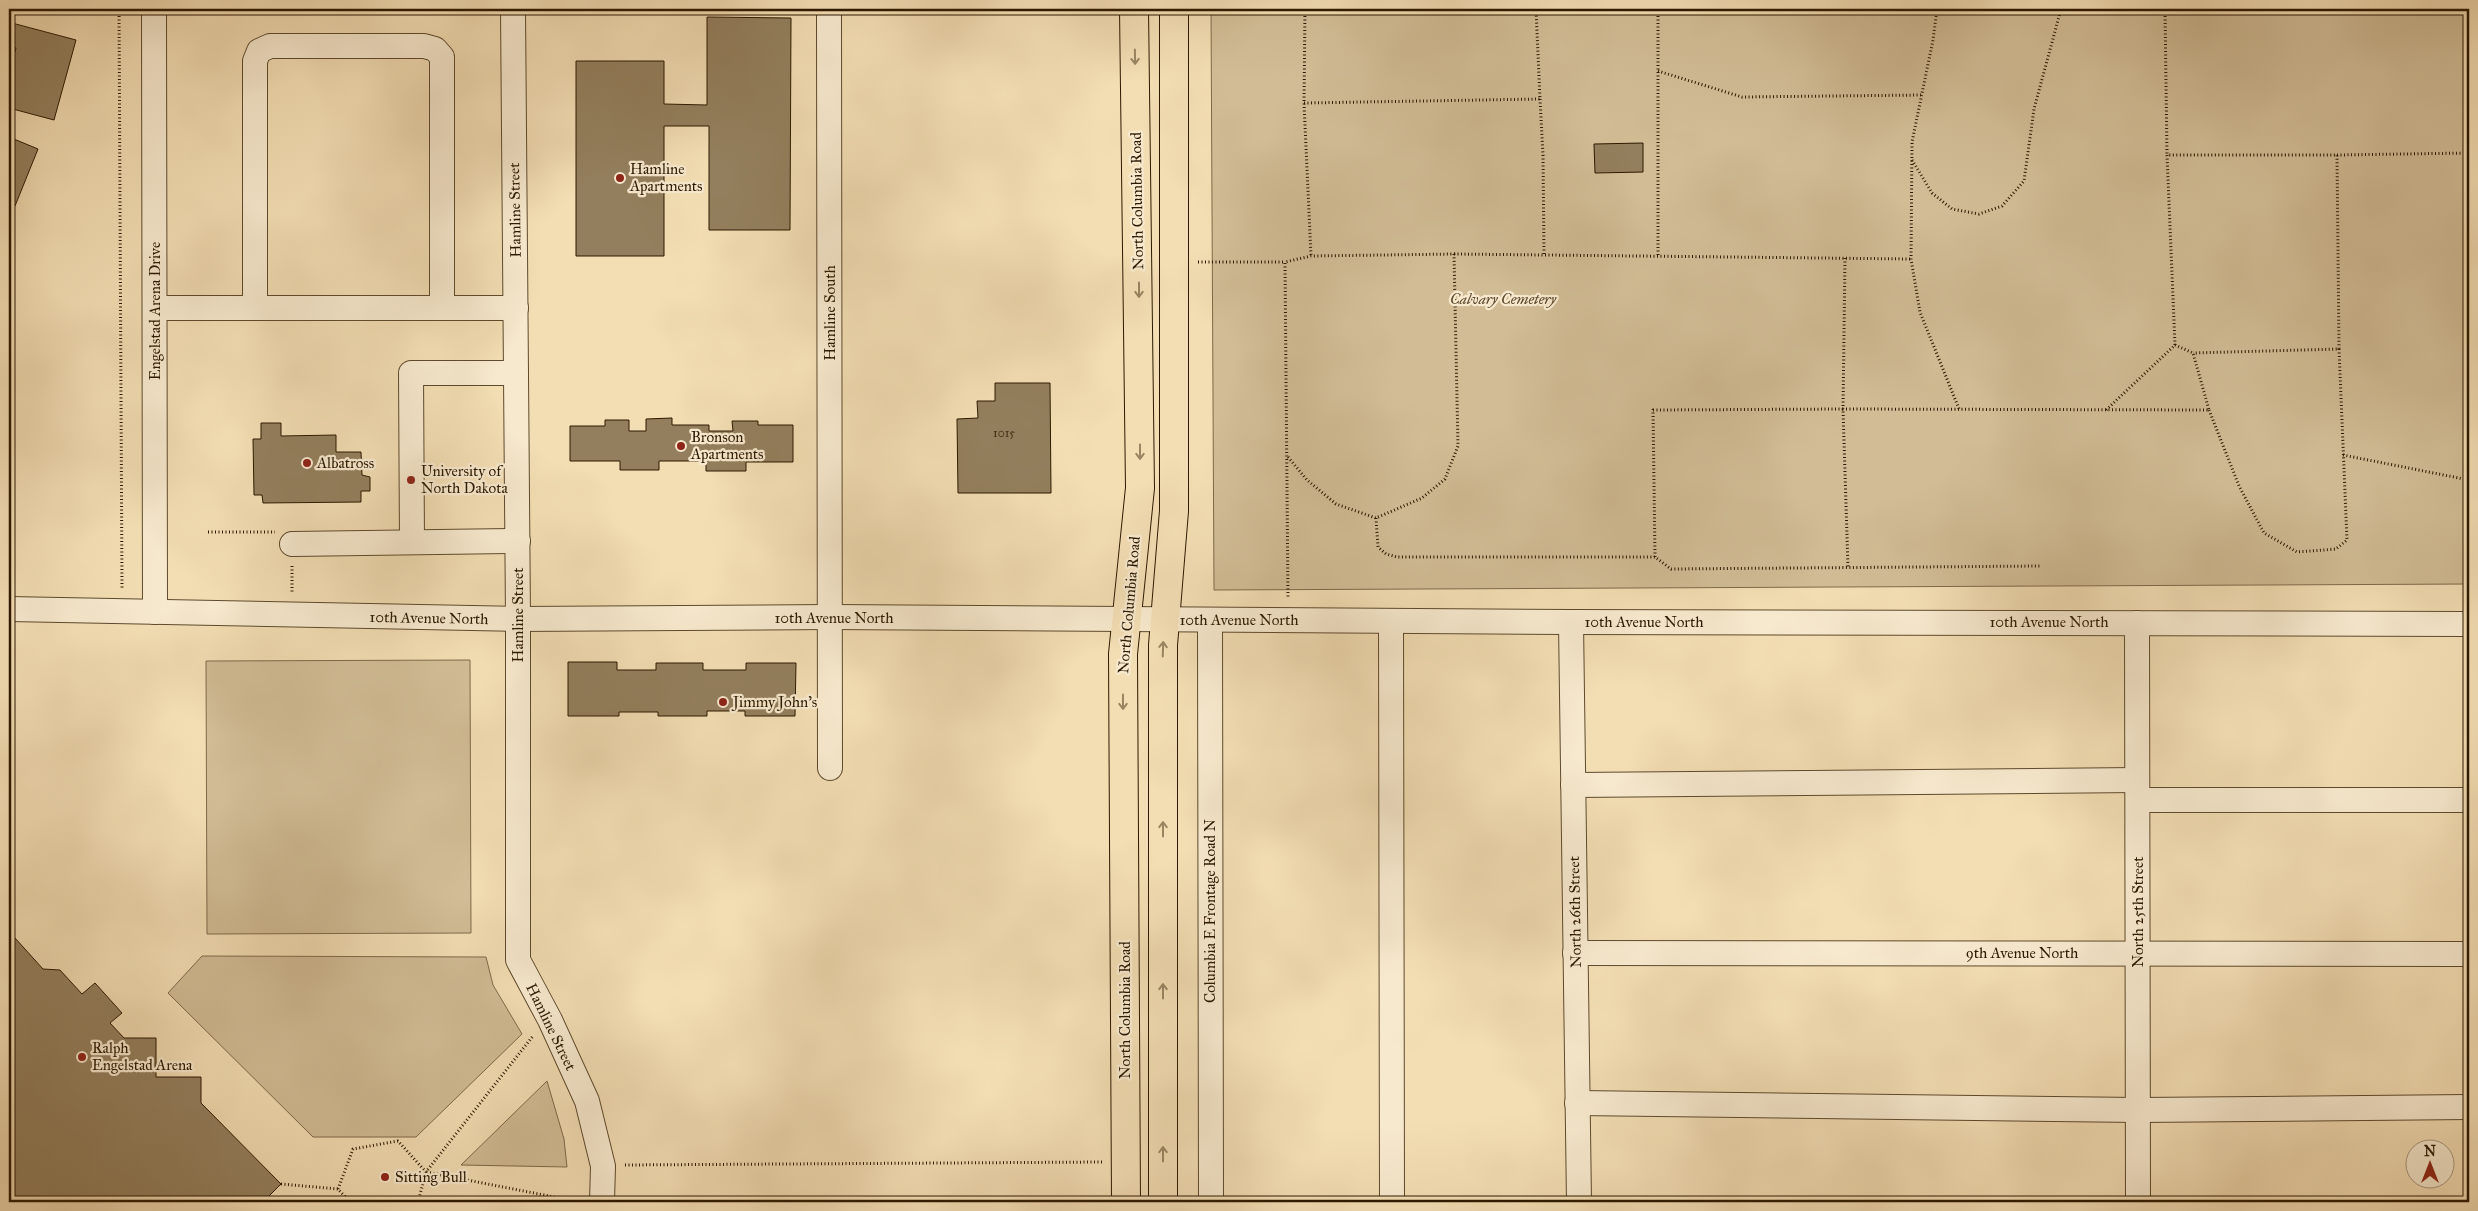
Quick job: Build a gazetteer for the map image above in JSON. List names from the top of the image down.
{
  "streets": {
    "main road": ["North Columbia Road"],
    "street": [
      "Hamline Street",
      "Engelstad Arena Drive",
      "Hamline South",
      "10th Avenue North",
      "Columbia E Frontage Road N",
      "North 26th Street",
      "North 25th Street",
      "9th Avenue North"
    ]
  },
  "crossings": [
    ["North Columbia Road", "10th Avenue North"],
    ["Hamline Street", "10th Avenue North"],
    ["Engelstad Arena Drive", "10th Avenue North"],
    ["Hamline South", "10th Avenue North"],
    ["10th Avenue North", "Columbia E Frontage Road N"],
    ["10th Avenue North", "North 26th Street"],
    ["10th Avenue North", "North 25th Street"],
    ["North 26th Street", "9th Avenue North"],
    ["North 25th Street", "9th Avenue North"]
  ],
  "parks": ["Calvary Cemetery"],
  "places": [
    "Hamline Apartments",
    "Bronson Apartments",
    "Albatross",
    "University of North Dakota",
    "Jimmy John's",
    "Ralph Engelstad Arena",
    "Sitting Bull"
  ],
  "house_numbers": ["1015"],
  "north": "top"
}
